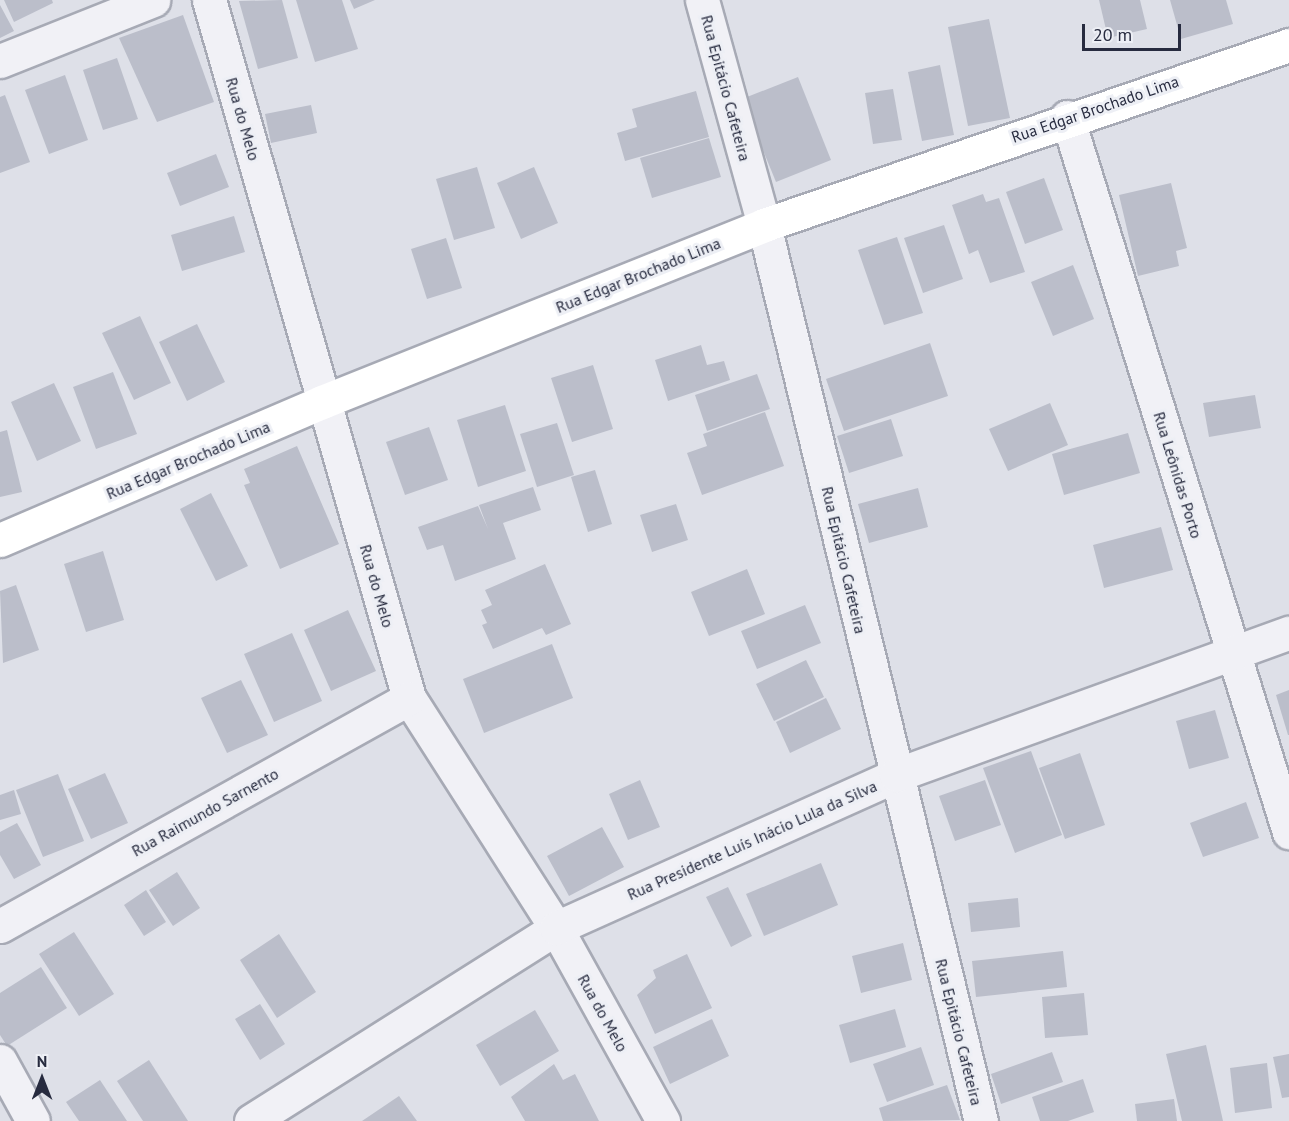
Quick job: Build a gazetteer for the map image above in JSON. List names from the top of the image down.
{
  "streets": {
    "main road": ["Rua Edgar Brochado Lima"],
    "street": [
      "Rua Epitácio Cafeteira",
      "Rua do Melo",
      "Rua Leônidas Porto",
      "Rua Raimundo Sarnento",
      "Rua Presidente Luís Inácio Lula da Silva"
    ]
  },
  "crossings": [
    ["Rua Epitácio Cafeteira", "Rua Edgar Brochado Lima"],
    ["Rua Epitácio Cafeteira", "Rua Presidente Luís Inácio Lula da Silva"],
    ["Rua Edgar Brochado Lima", "Rua do Melo"],
    ["Rua Edgar Brochado Lima", "Rua Leônidas Porto"],
    ["Rua do Melo", "Rua Raimundo Sarnento"],
    ["Rua do Melo", "Rua Presidente Luís Inácio Lula da Silva"],
    ["Rua Leônidas Porto", "Rua Presidente Luís Inácio Lula da Silva"]
  ],
  "scale_bar": "20 m",
  "north": "top"
}
